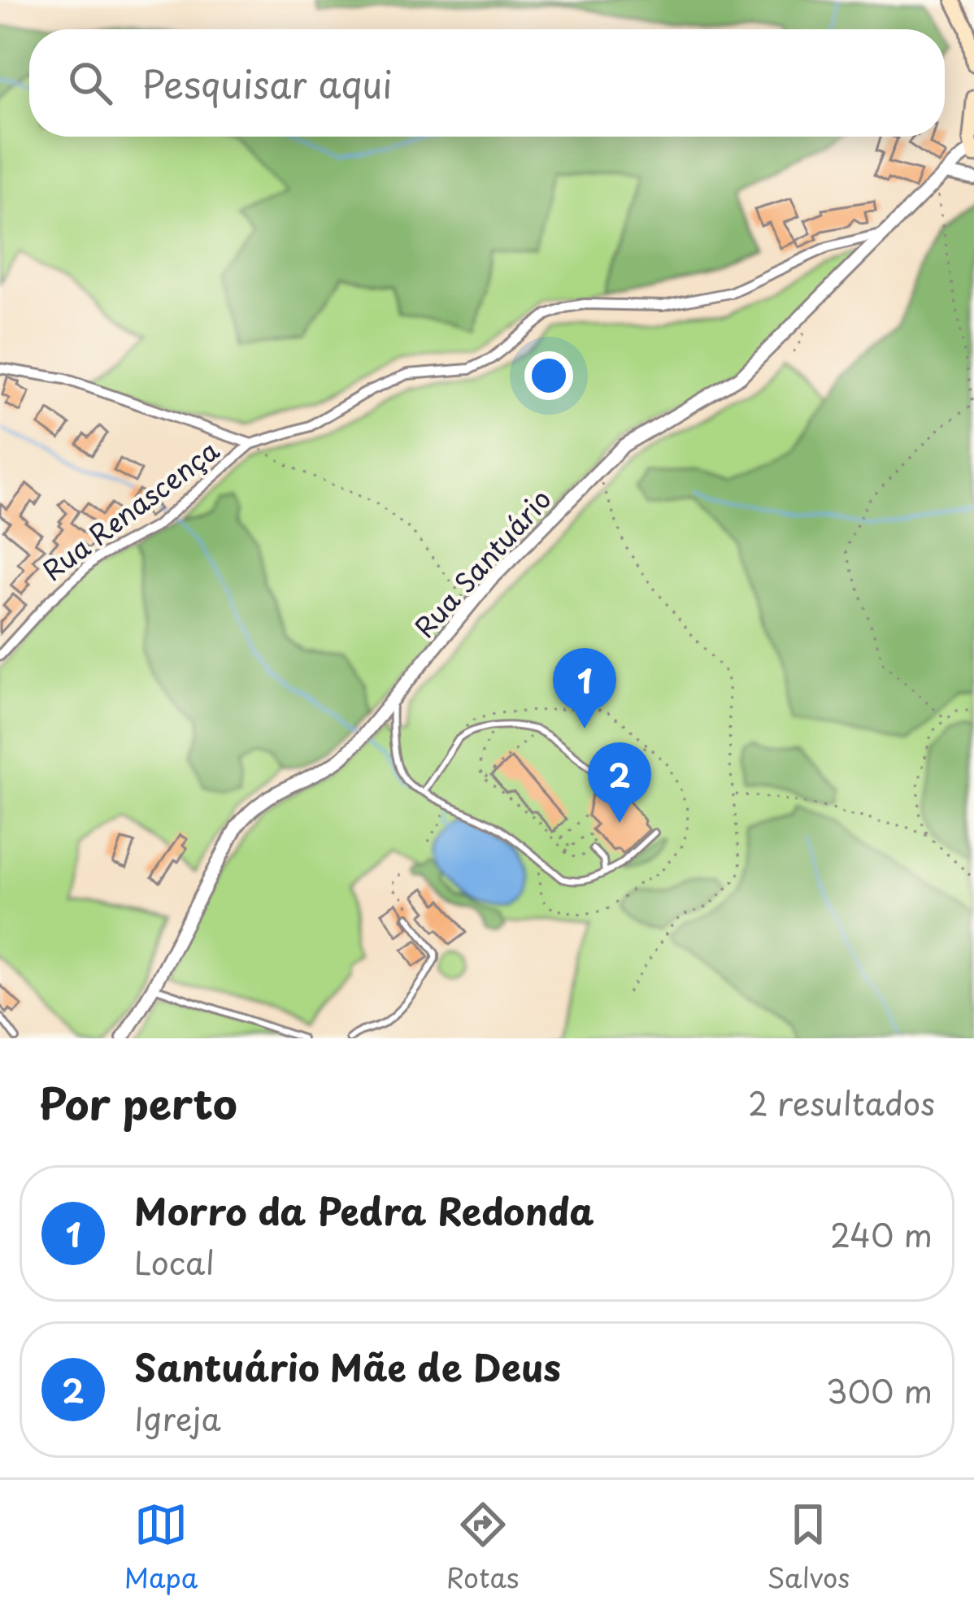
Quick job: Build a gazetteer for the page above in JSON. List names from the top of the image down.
{
  "streets": {
    "street": ["Rua Renascença", "Rua Santuário"]
  },
  "page": {
    "search": "Pesquisar aqui",
    "pins": ["1", "2"],
    "heading": ["Por perto", "2 resultados"],
    "list": [
      {
        "mark": "1",
        "name": "Morro da Pedra Redonda",
        "note": "Local",
        "value": "240 m"
      },
      {
        "mark": "2",
        "name": "Santuário Mãe de Deus",
        "note": "Igreja",
        "value": "300 m"
      }
    ],
    "nav": ["Mapa", "Rotas", "Salvos"]
  }
}
